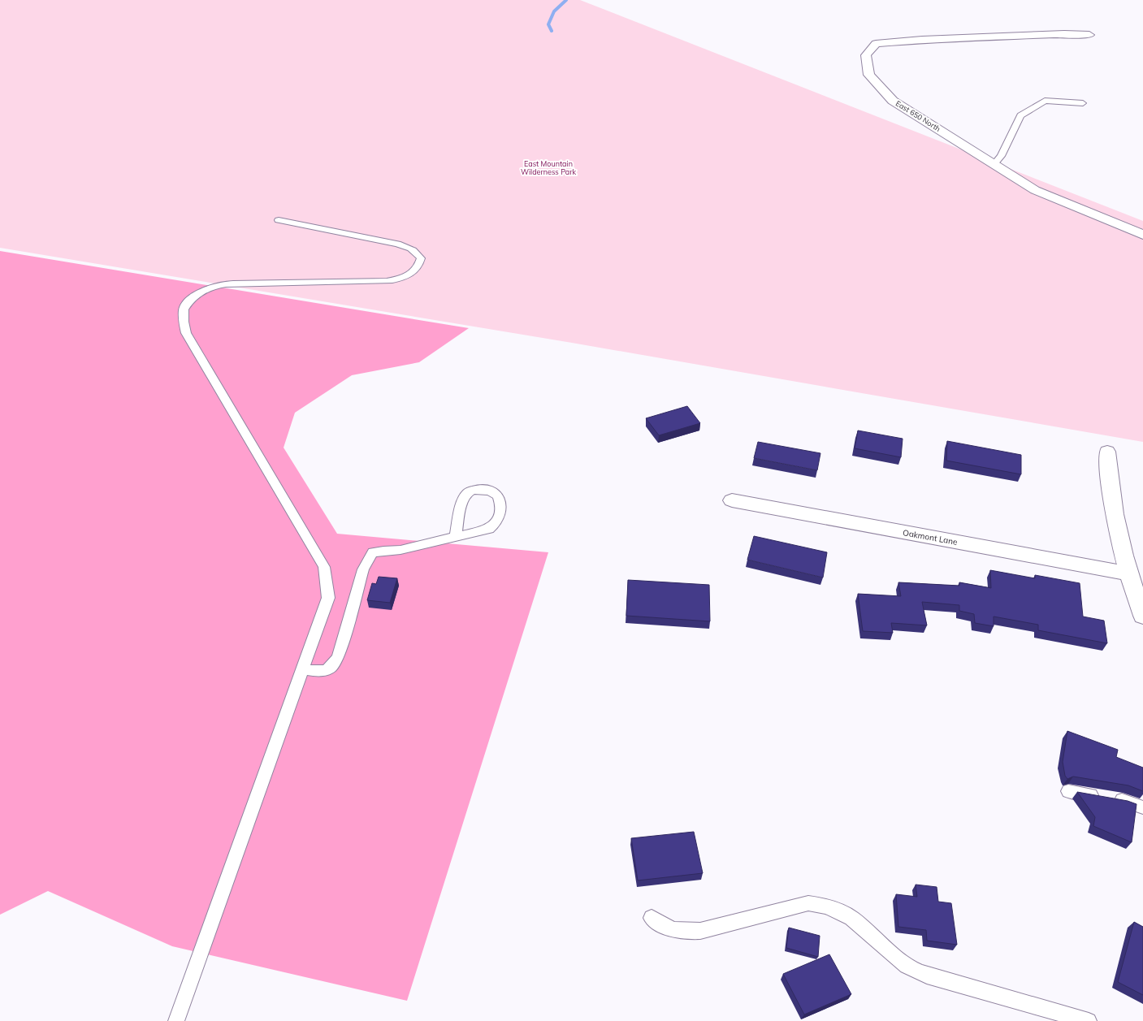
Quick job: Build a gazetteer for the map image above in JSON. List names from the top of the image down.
{
  "streets": {
    "street": ["East 650 North", "Oakmont Lane"]
  },
  "parks": ["East Mountain Wilderness Park"]
}
